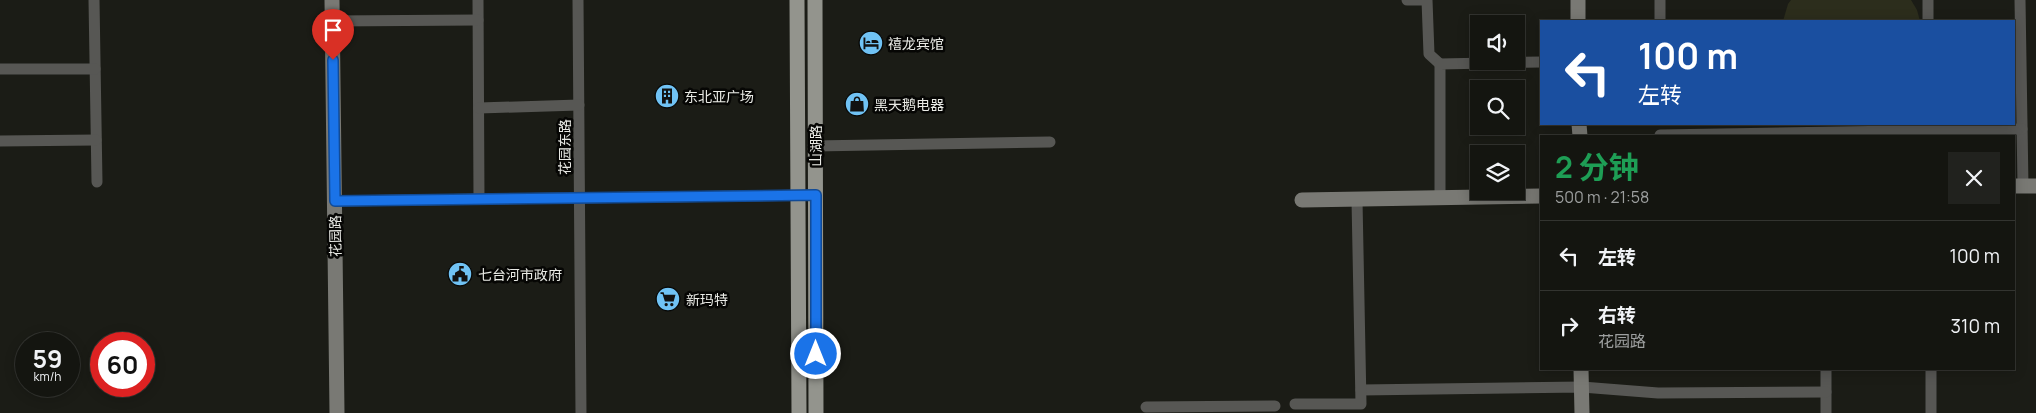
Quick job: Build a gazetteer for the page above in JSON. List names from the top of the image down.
{
  "streets": {
    "main road": ["山湖路"],
    "street": ["花园东路", "花园路"]
  },
  "places": {
    "hotel": ["禧龙宾馆"],
    "building": ["东北亚广场"],
    "shop": ["黑天鹅电器"],
    "public building": ["七台河市政府"],
    "supermarket": ["新玛特"]
  },
  "page": {
    "turn": ["100 m", "左转"],
    "heading": ["2 分钟", "500 m · 21:58"],
    "list": [
      {
        "name": "左转",
        "value": "100 m"
      },
      {
        "name": "右转",
        "note": "花园路",
        "value": "310 m"
      }
    ],
    "speed": "59 km/h",
    "limit": "60"
  }
}
